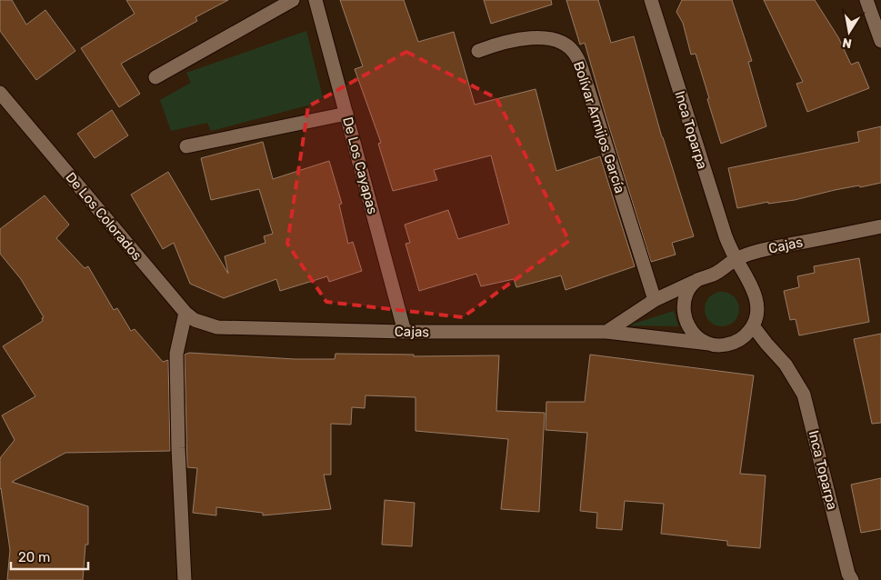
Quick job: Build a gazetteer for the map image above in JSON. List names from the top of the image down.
{
  "streets": {
    "street": [
      "Bolívar Armijos García",
      "Inca Toparpa",
      "De Los Cayapas",
      "De Los Colorados",
      "Cajas"
    ]
  },
  "crossings": [
    ["Bolívar Armijos García", "Cajas"],
    ["Inca Toparpa", "Cajas"],
    ["De Los Cayapas", "Cajas"],
    ["De Los Colorados", "Cajas"]
  ],
  "scale_bar": "20 m",
  "north": "bottom"
}
